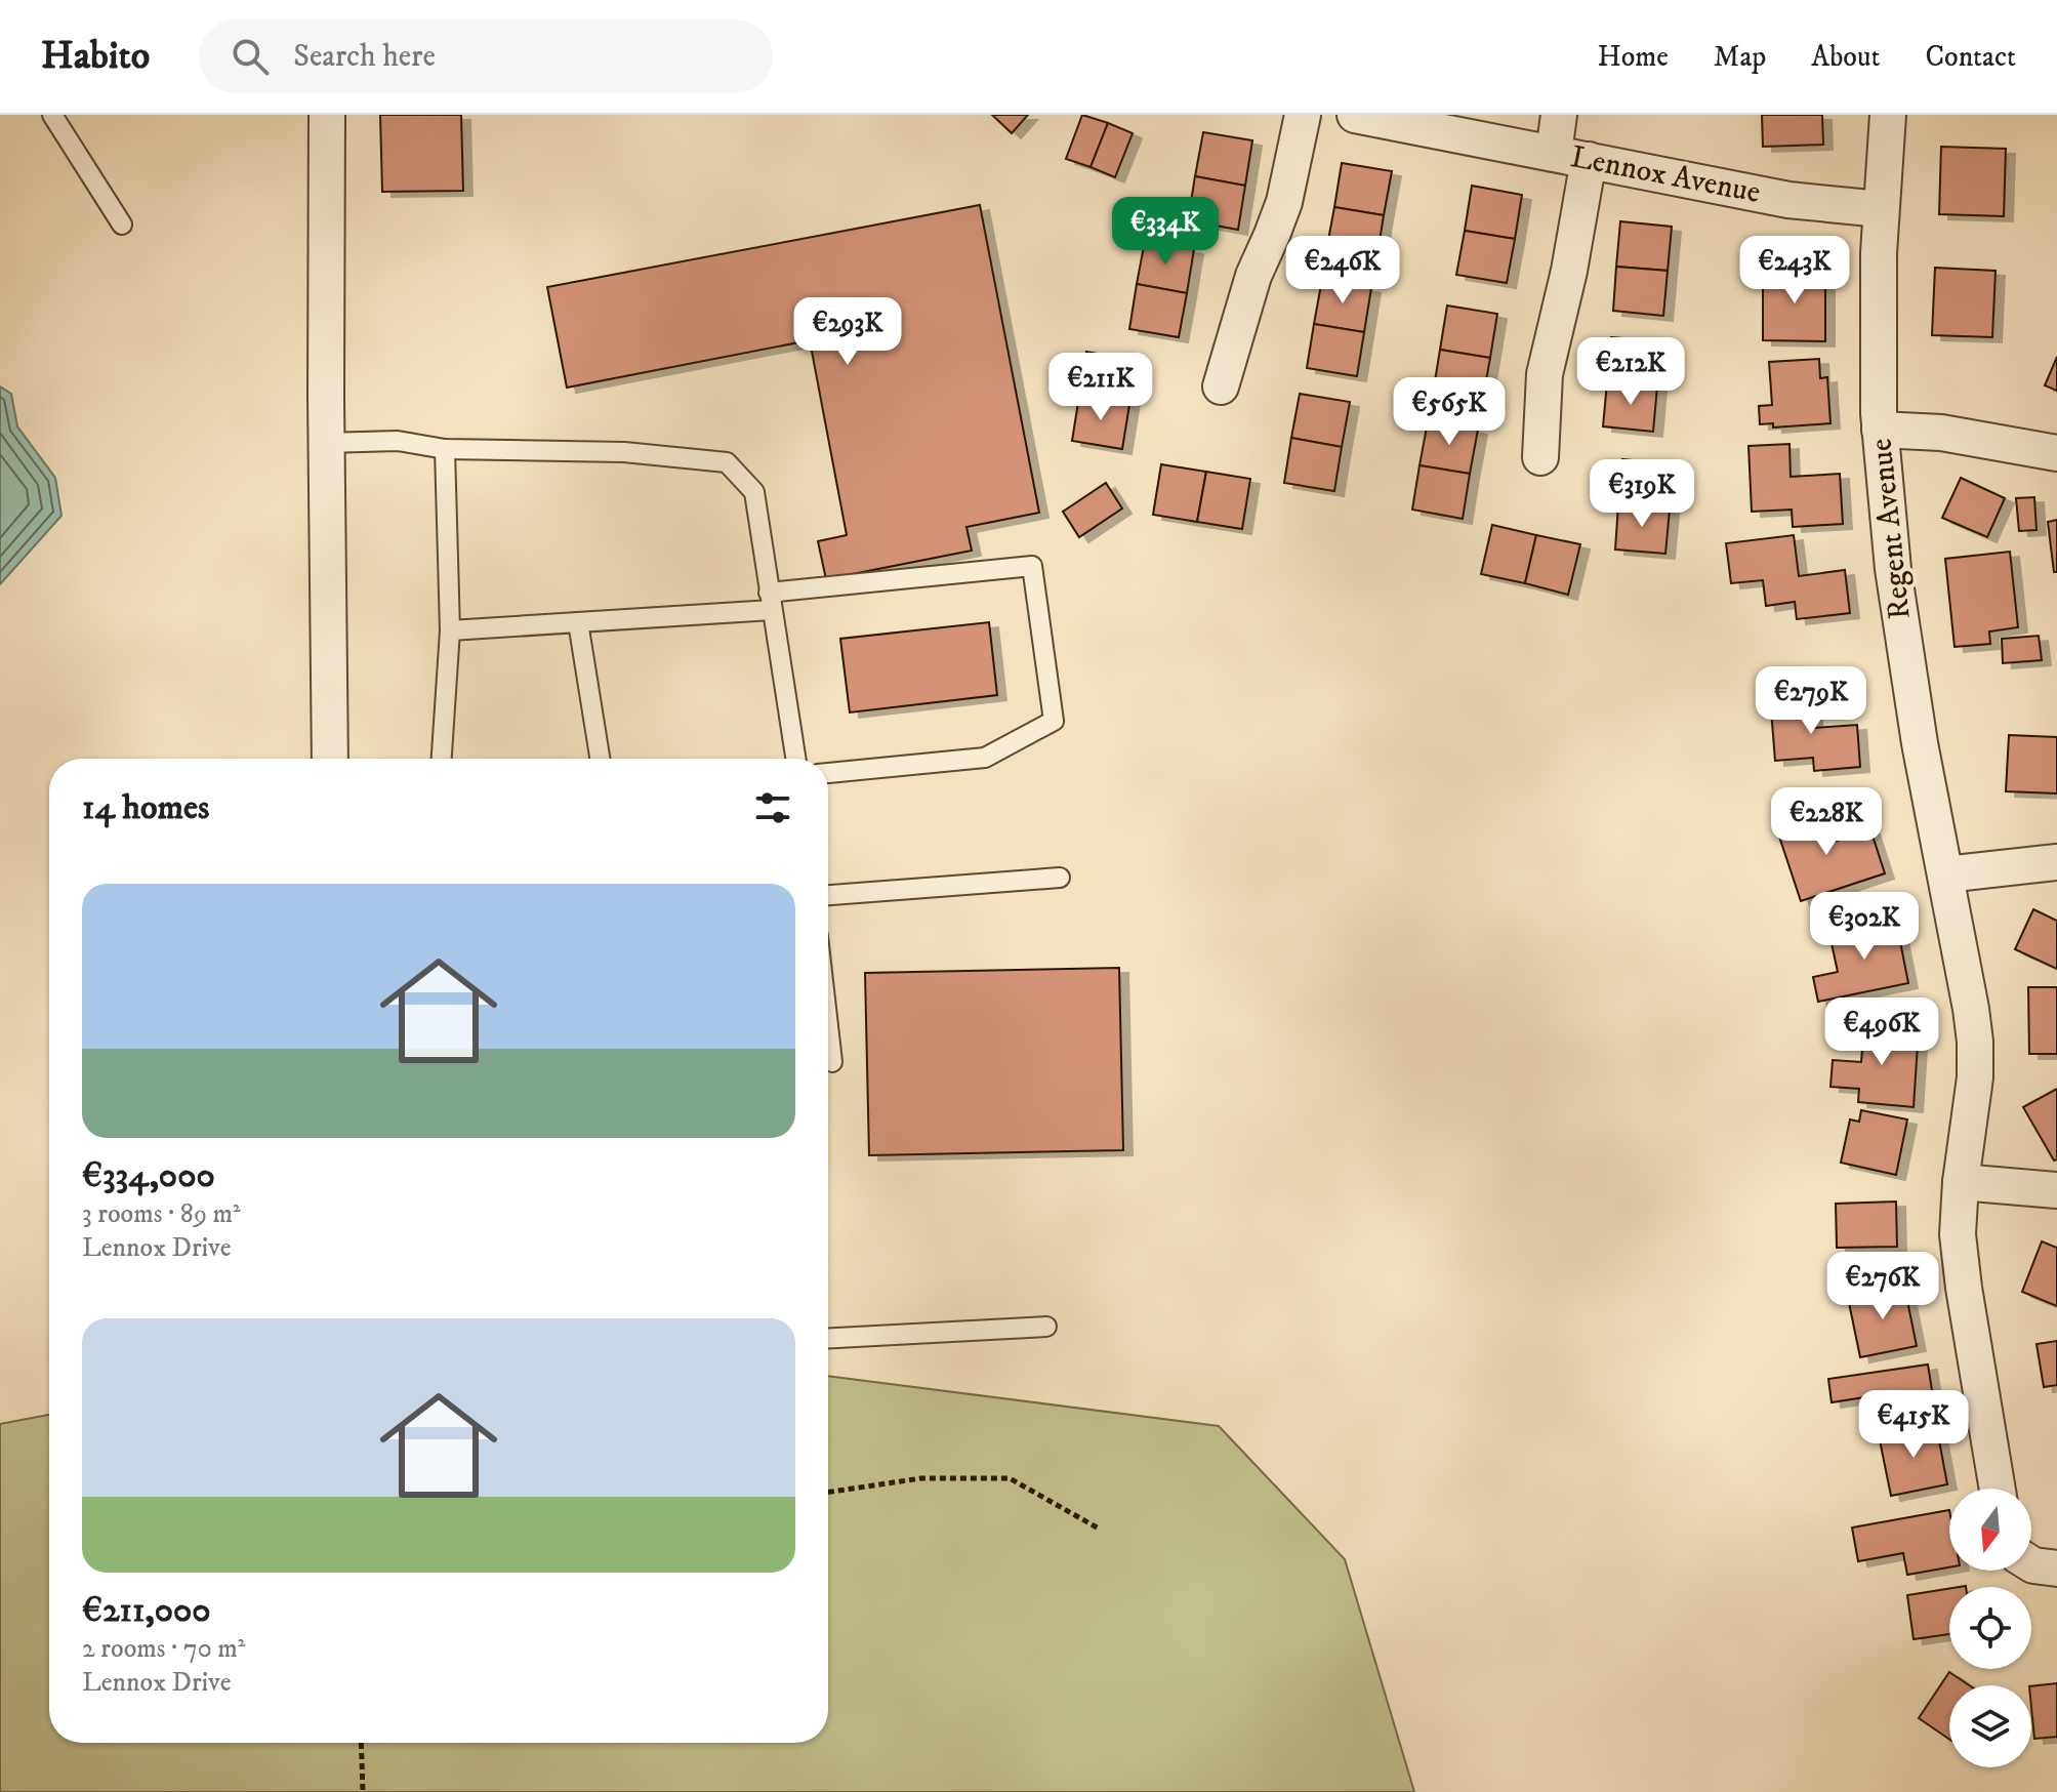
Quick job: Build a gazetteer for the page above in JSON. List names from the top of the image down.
{
  "streets": {
    "street": ["Lennox Avenue", "Regent Avenue"]
  },
  "crossings": [
    ["Lennox Avenue", "Regent Avenue"]
  ],
  "north": "bottom",
  "page": {
    "header": "Habito",
    "search": "Search here",
    "nav": [
      "Home",
      "Map",
      "About",
      "Contact"
    ],
    "price": [
      "€334K",
      "€246K",
      "€243K",
      "€293K",
      "€212K",
      "€211K",
      "€565K",
      "€319K",
      "€279K",
      "€228K",
      "€302K",
      "€496K",
      "€276K",
      "€415K"
    ],
    "heading": "14 homes",
    "list": [
      {
        "name": "€334,000",
        "note": "3 rooms · 89 m² · Lennox Drive"
      },
      {
        "name": "€211,000",
        "note": "2 rooms · 70 m² · Lennox Drive"
      }
    ]
  }
}
